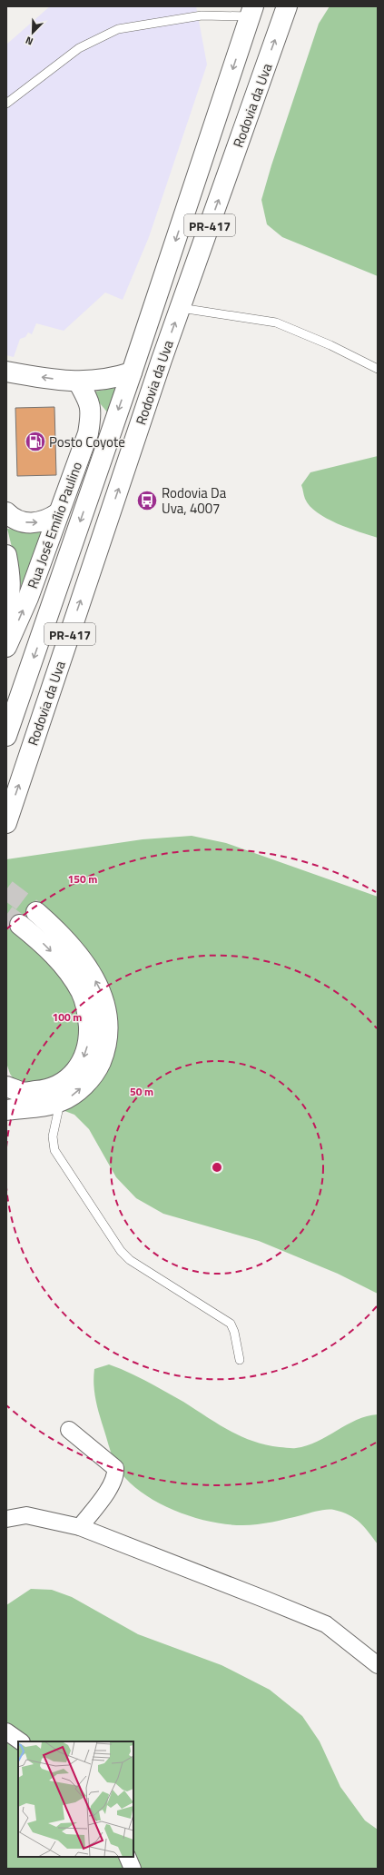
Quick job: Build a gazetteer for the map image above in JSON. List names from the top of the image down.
{
  "streets": {
    "main road": ["Rodovia da Uva", "PR-417", "Rua José Emílio Paulino"]
  },
  "places": {
    "fuel station": ["Posto Coyote"],
    "bus stop": ["Rodovia Da Uva, 4007"]
  },
  "north": "bottom left",
  "rings": ["150 m", "100 m", "50 m"]
}
